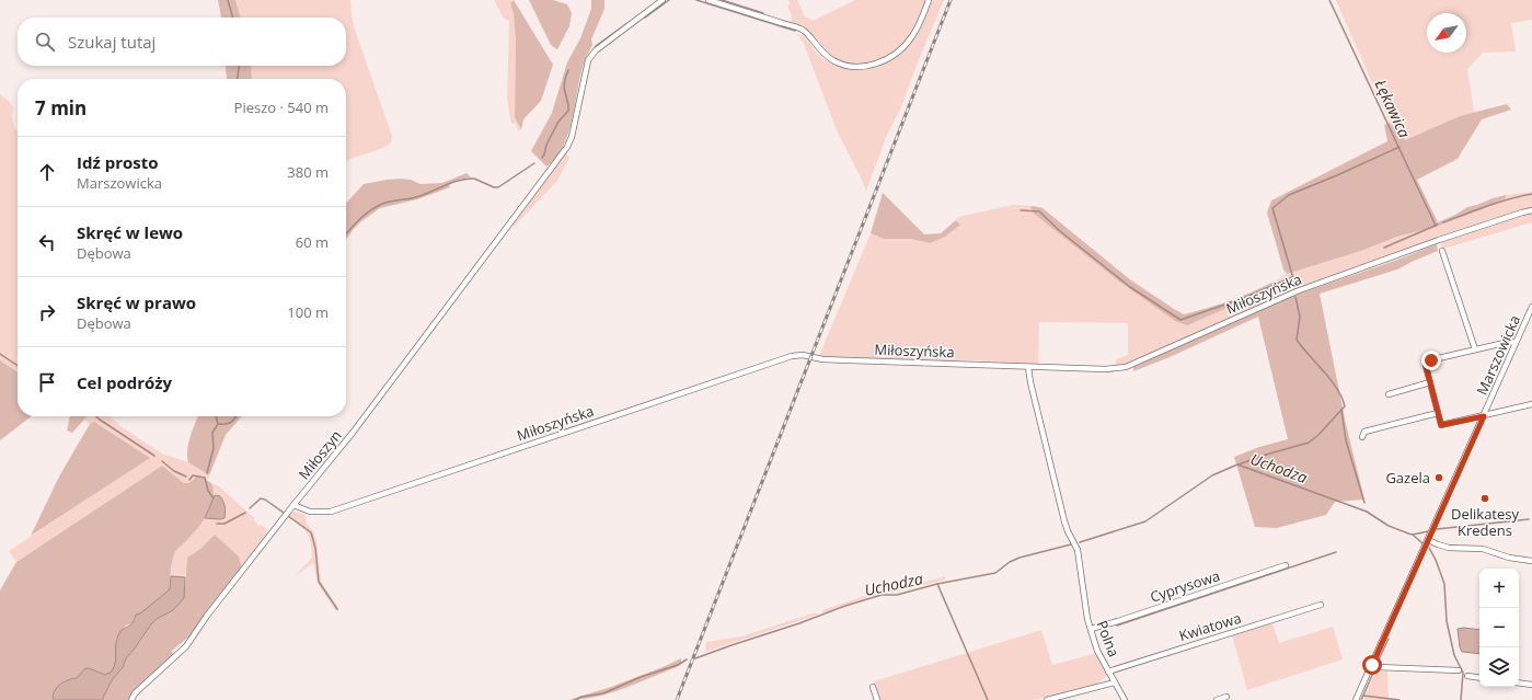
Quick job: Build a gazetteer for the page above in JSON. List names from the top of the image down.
{
  "streets": {
    "street": [
      "Miłoszyńska",
      "Marszowicka",
      "Miłoszyn",
      "Cyprysowa",
      "Kwiatowa",
      "Polna"
    ]
  },
  "crossings": [
    ["Miłoszyńska", "Miłoszyn"],
    ["Miłoszyńska", "Polna"],
    ["Cyprysowa", "Polna"],
    ["Kwiatowa", "Polna"]
  ],
  "water": ["Łękawica", "Uchodza"],
  "places": ["Gazela", "Delikatesy Kredens"],
  "north": "bottom left",
  "page": {
    "search": "Szukaj tutaj",
    "heading": ["7 min", "Pieszo · 540 m"],
    "list": [
      ["Idź prosto", "Marszowicka", "380 m"],
      ["Skręć w lewo", "Dębowa", "60 m"],
      ["Skręć w prawo", "Dębowa", "100 m"],
      "Cel podróży"
    ],
    "map_buttons": ["+", "−"]
  }
}
